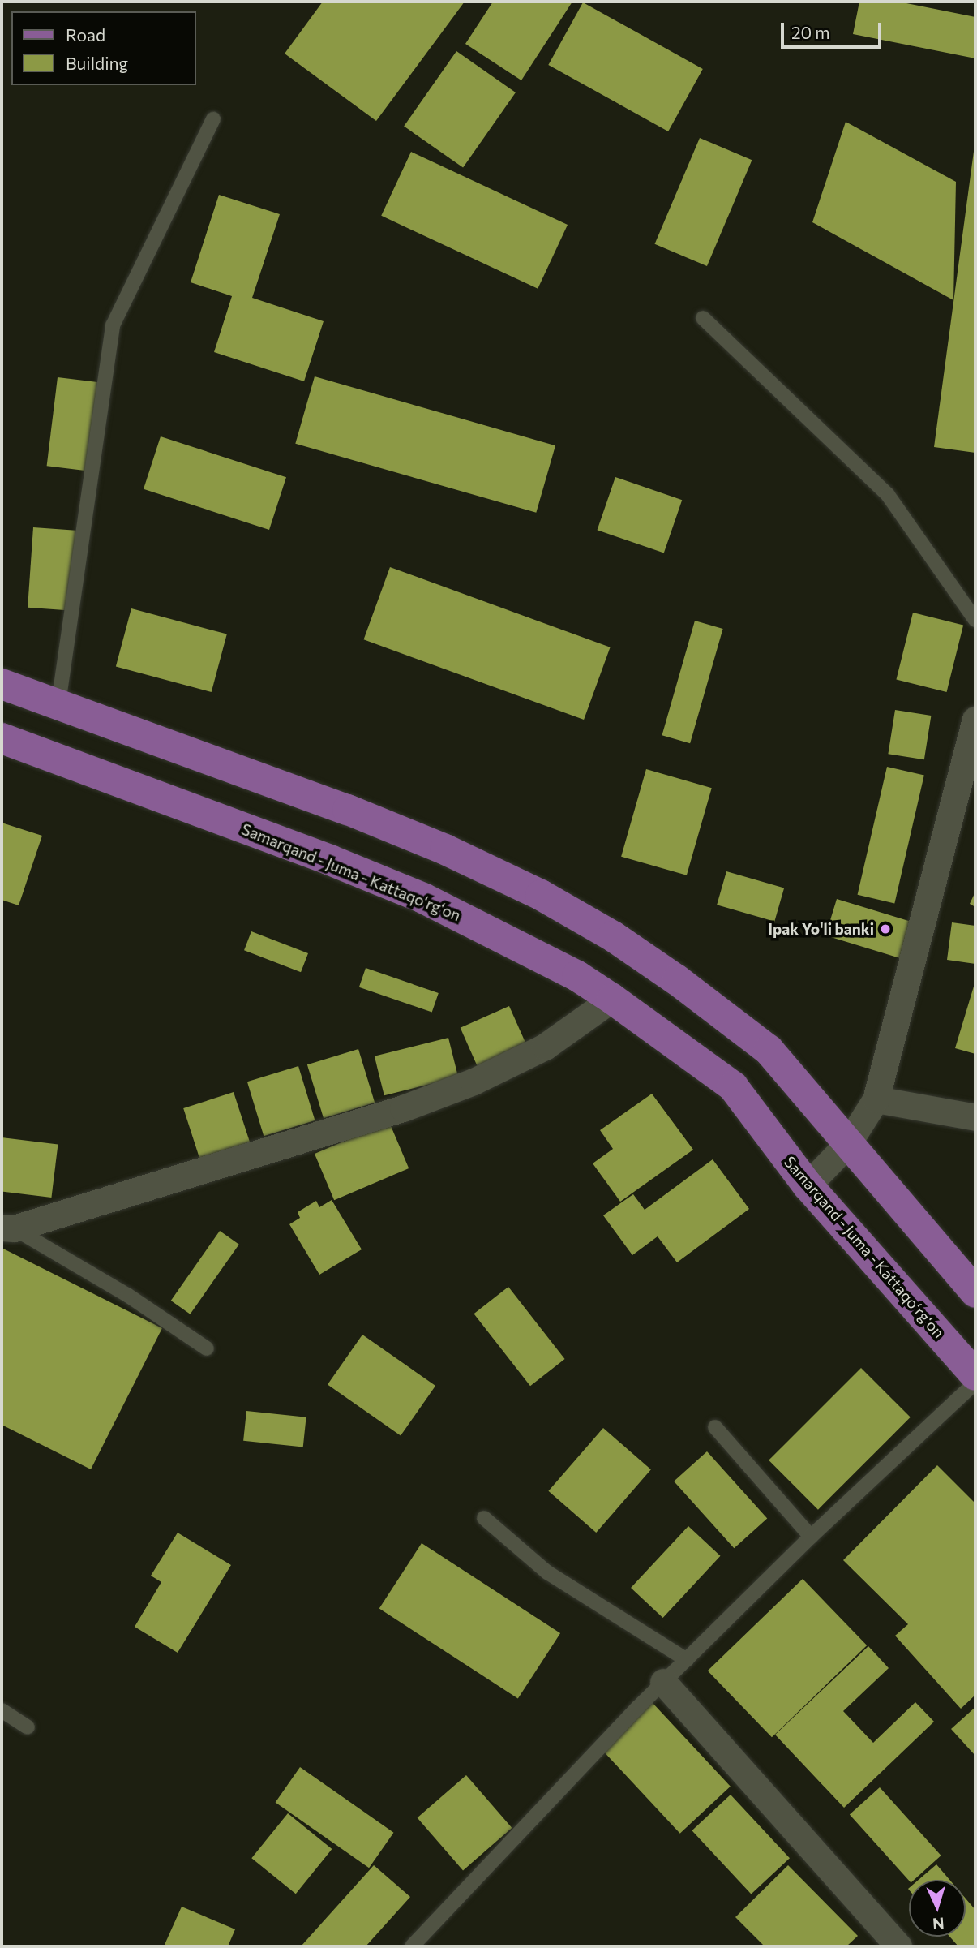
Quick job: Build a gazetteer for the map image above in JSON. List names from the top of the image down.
{
  "streets": {
    "main road": ["Samarqand - Juma - Kattaqo‘rg‘on"]
  },
  "places": ["Ipak Yo'li banki"],
  "legend": ["Road", "Building"],
  "scale_bar": "20 m",
  "north": "bottom"
}
